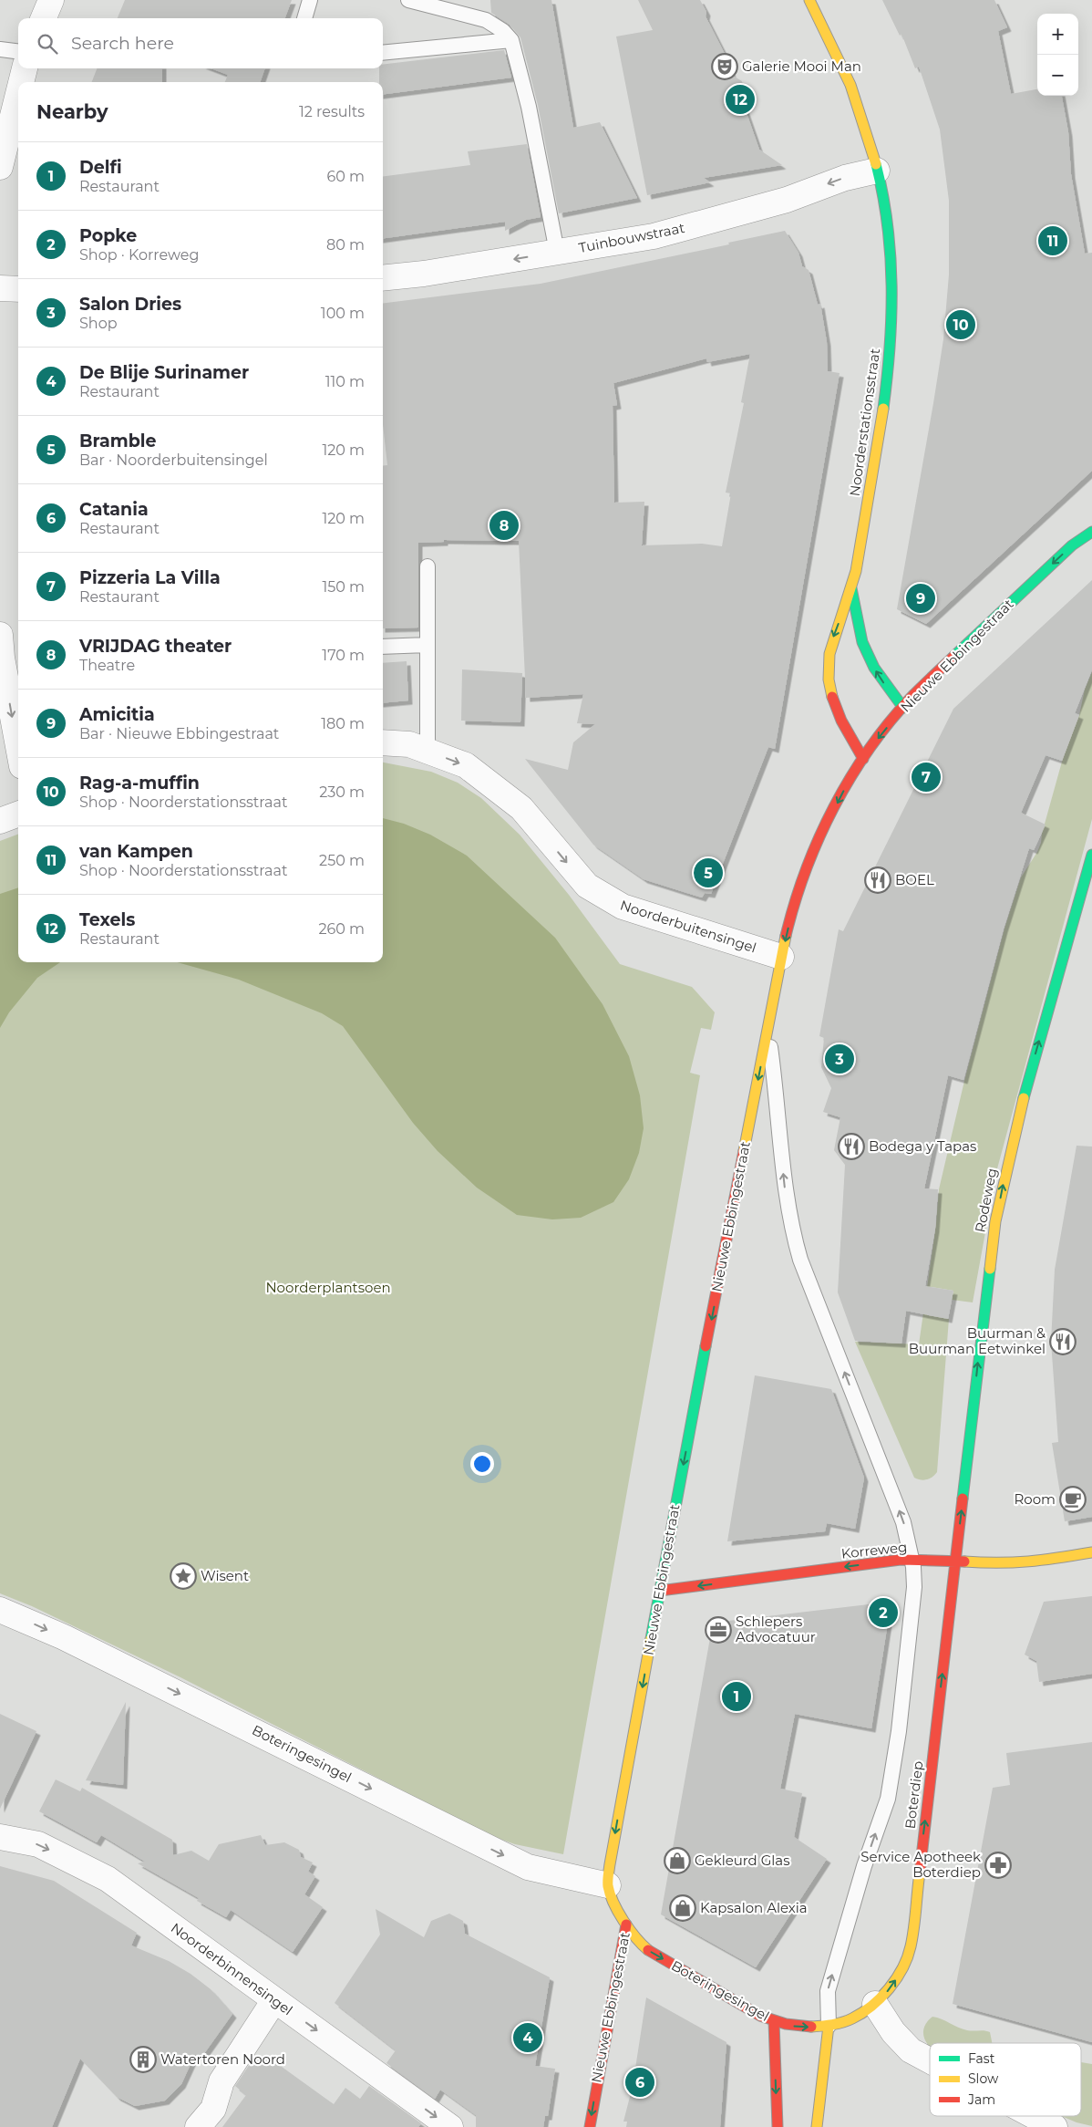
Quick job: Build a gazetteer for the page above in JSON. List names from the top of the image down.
{
  "streets": {
    "main road": [
      "Noorderstationsstraat",
      "Nieuwe Ebbingestraat",
      "Rodeweg",
      "Korreweg",
      "Boteringesingel",
      "Boterdiep"
    ],
    "street": ["Tuinbouwstraat", "Noorderbuitensingel", "Noorderbinnensingel"]
  },
  "crossings": [
    ["Tuinbouwstraat", "Noorderstationsstraat"],
    ["Noorderstationsstraat", "Nieuwe Ebbingestraat"],
    ["Nieuwe Ebbingestraat", "Noorderbuitensingel"],
    ["Nieuwe Ebbingestraat", "Korreweg"],
    ["Nieuwe Ebbingestraat", "Boteringesingel"],
    ["Nieuwe Ebbingestraat", "Boterdiep"],
    ["Rodeweg", "Korreweg"],
    ["Rodeweg", "Boterdiep"],
    ["Korreweg", "Boterdiep"],
    ["Boteringesingel", "Boterdiep"]
  ],
  "one_way": [
    "Tuinbouwstraat",
    "Noorderbuitensingel",
    "Rodeweg",
    "Korreweg",
    "Boteringesingel",
    "Boterdiep",
    "Noorderbinnensingel"
  ],
  "parks": ["Noorderplantsoen"],
  "places": {
    "theatre": ["Galerie Mooi Man"],
    "restaurant": ["BOEL", "Bodega y Tapas", "Buurman & Buurman Eetwinkel"],
    "cafe": ["Room"],
    "place": ["Wisent"],
    "office": ["Schlepers Advocatuur"],
    "shop": ["Gekleurd Glas", "Kapsalon Alexia"],
    "pharmacy": ["Service Apotheek Boterdiep"],
    "building": ["Watertoren Noord"]
  },
  "legend": ["Fast", "Slow", "Jam"],
  "page": {
    "map_buttons": ["+", "−"],
    "search": "Search here",
    "heading": ["Nearby", "12 results"],
    "pins": [
      "12",
      "11",
      "10",
      "8",
      "9",
      "7",
      "5",
      "3",
      "2",
      "1",
      "4",
      "6"
    ],
    "list": [
      {
        "mark": "1",
        "name": "Delfi",
        "note": "Restaurant",
        "value": "60 m"
      },
      {
        "mark": "2",
        "name": "Popke",
        "note": "Shop · Korreweg",
        "value": "80 m"
      },
      {
        "mark": "3",
        "name": "Salon Dries",
        "note": "Shop",
        "value": "100 m"
      },
      {
        "mark": "4",
        "name": "De Blije Surinamer",
        "note": "Restaurant",
        "value": "110 m"
      },
      {
        "mark": "5",
        "name": "Bramble",
        "note": "Bar · Noorderbuitensingel",
        "value": "120 m"
      },
      {
        "mark": "6",
        "name": "Catania",
        "note": "Restaurant",
        "value": "120 m"
      },
      {
        "mark": "7",
        "name": "Pizzeria La Villa",
        "note": "Restaurant",
        "value": "150 m"
      },
      {
        "mark": "8",
        "name": "VRIJDAG theater",
        "note": "Theatre",
        "value": "170 m"
      },
      {
        "mark": "9",
        "name": "Amicitia",
        "note": "Bar · Nieuwe Ebbingestraat",
        "value": "180 m"
      },
      {
        "mark": "10",
        "name": "Rag-a-muffin",
        "note": "Shop · Noorderstationsstraat",
        "value": "230 m"
      },
      {
        "mark": "11",
        "name": "van Kampen",
        "note": "Shop · Noorderstationsstraat",
        "value": "250 m"
      },
      {
        "mark": "12",
        "name": "Texels",
        "note": "Restaurant",
        "value": "260 m"
      }
    ]
  }
}
